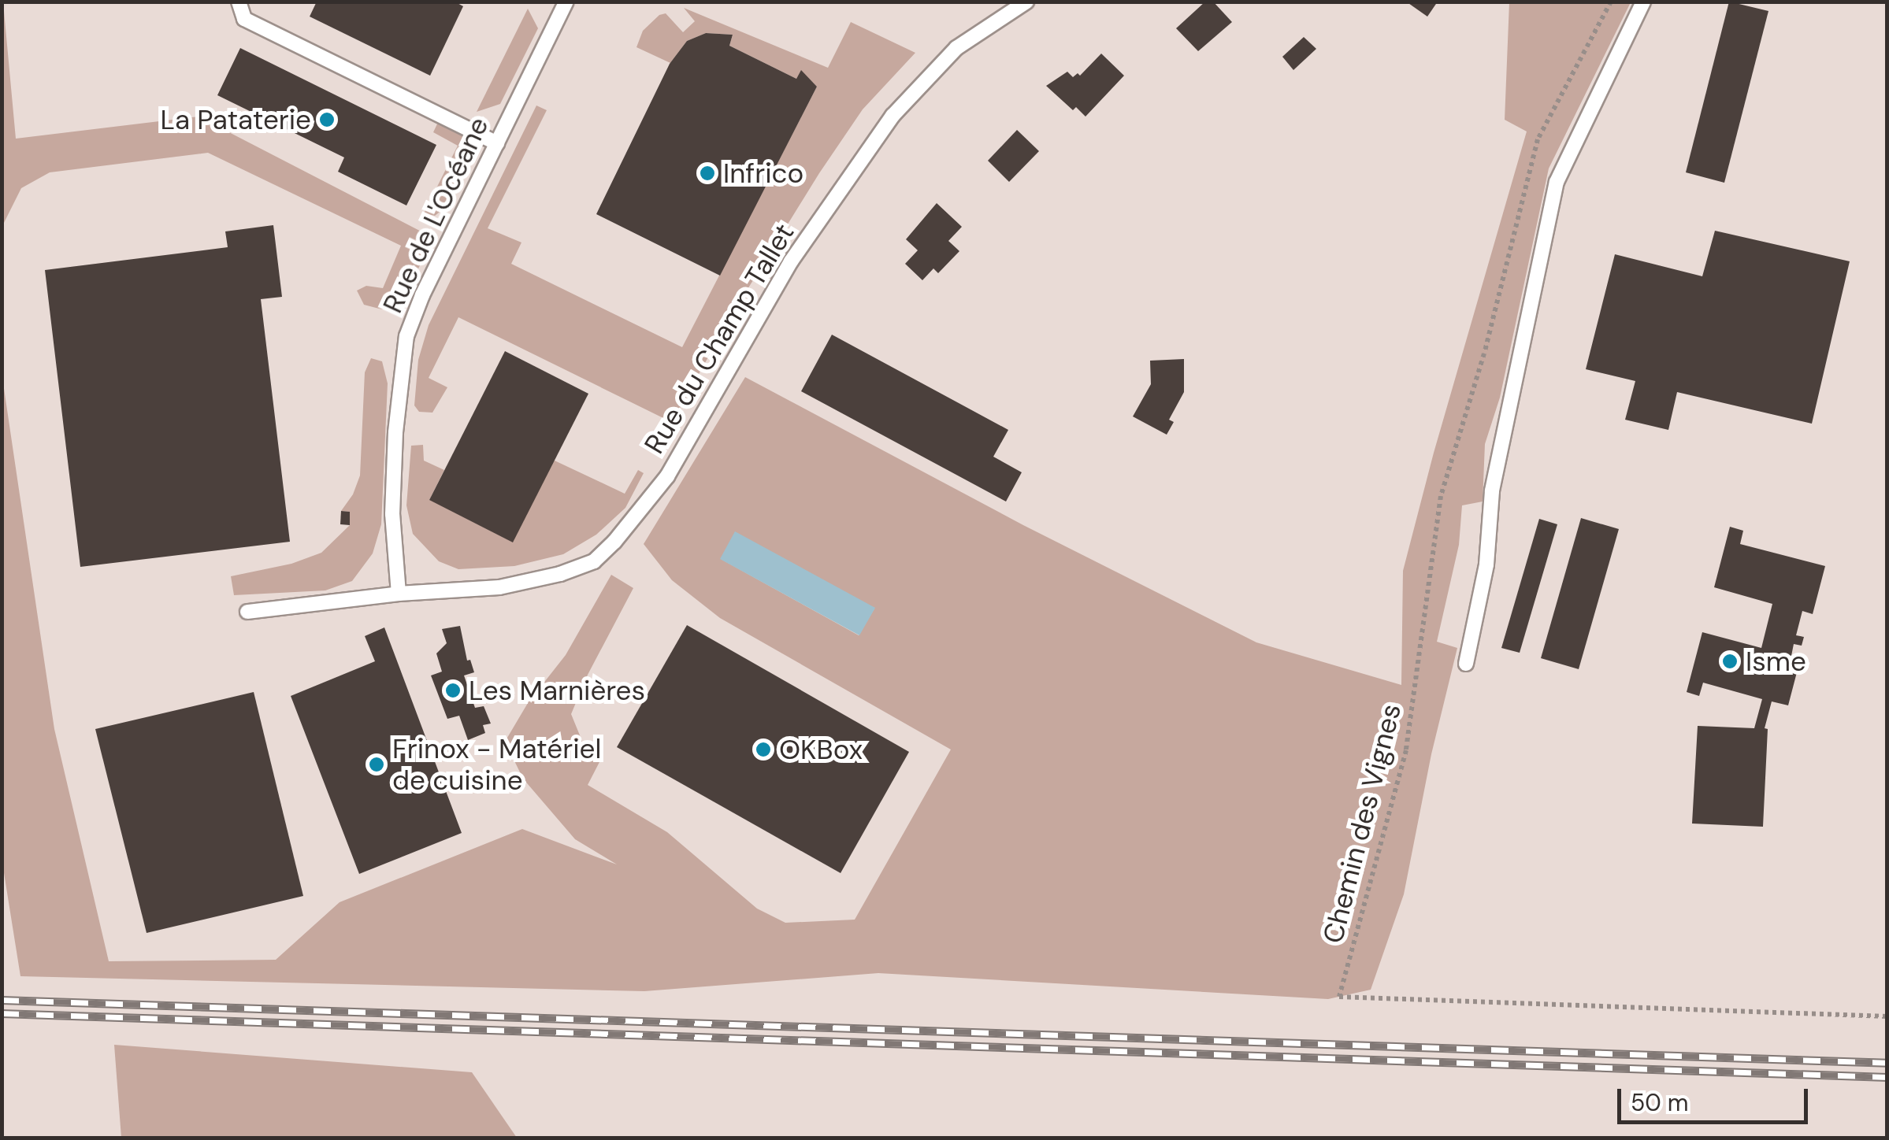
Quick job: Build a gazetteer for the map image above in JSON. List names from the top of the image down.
{
  "streets": {
    "lane": ["Rue de L'Océane", "Rue du Champ Tallet"],
    "path": ["Chemin des Vignes"]
  },
  "crossings": [
    ["Rue de L'Océane", "Rue du Champ Tallet"]
  ],
  "places": [
    "La Pataterie",
    "Infrico",
    "Isme",
    "Les Marnières",
    "OKBox",
    "Frinox - Matériel de cuisine"
  ],
  "scale_bar": "50 m"
}
